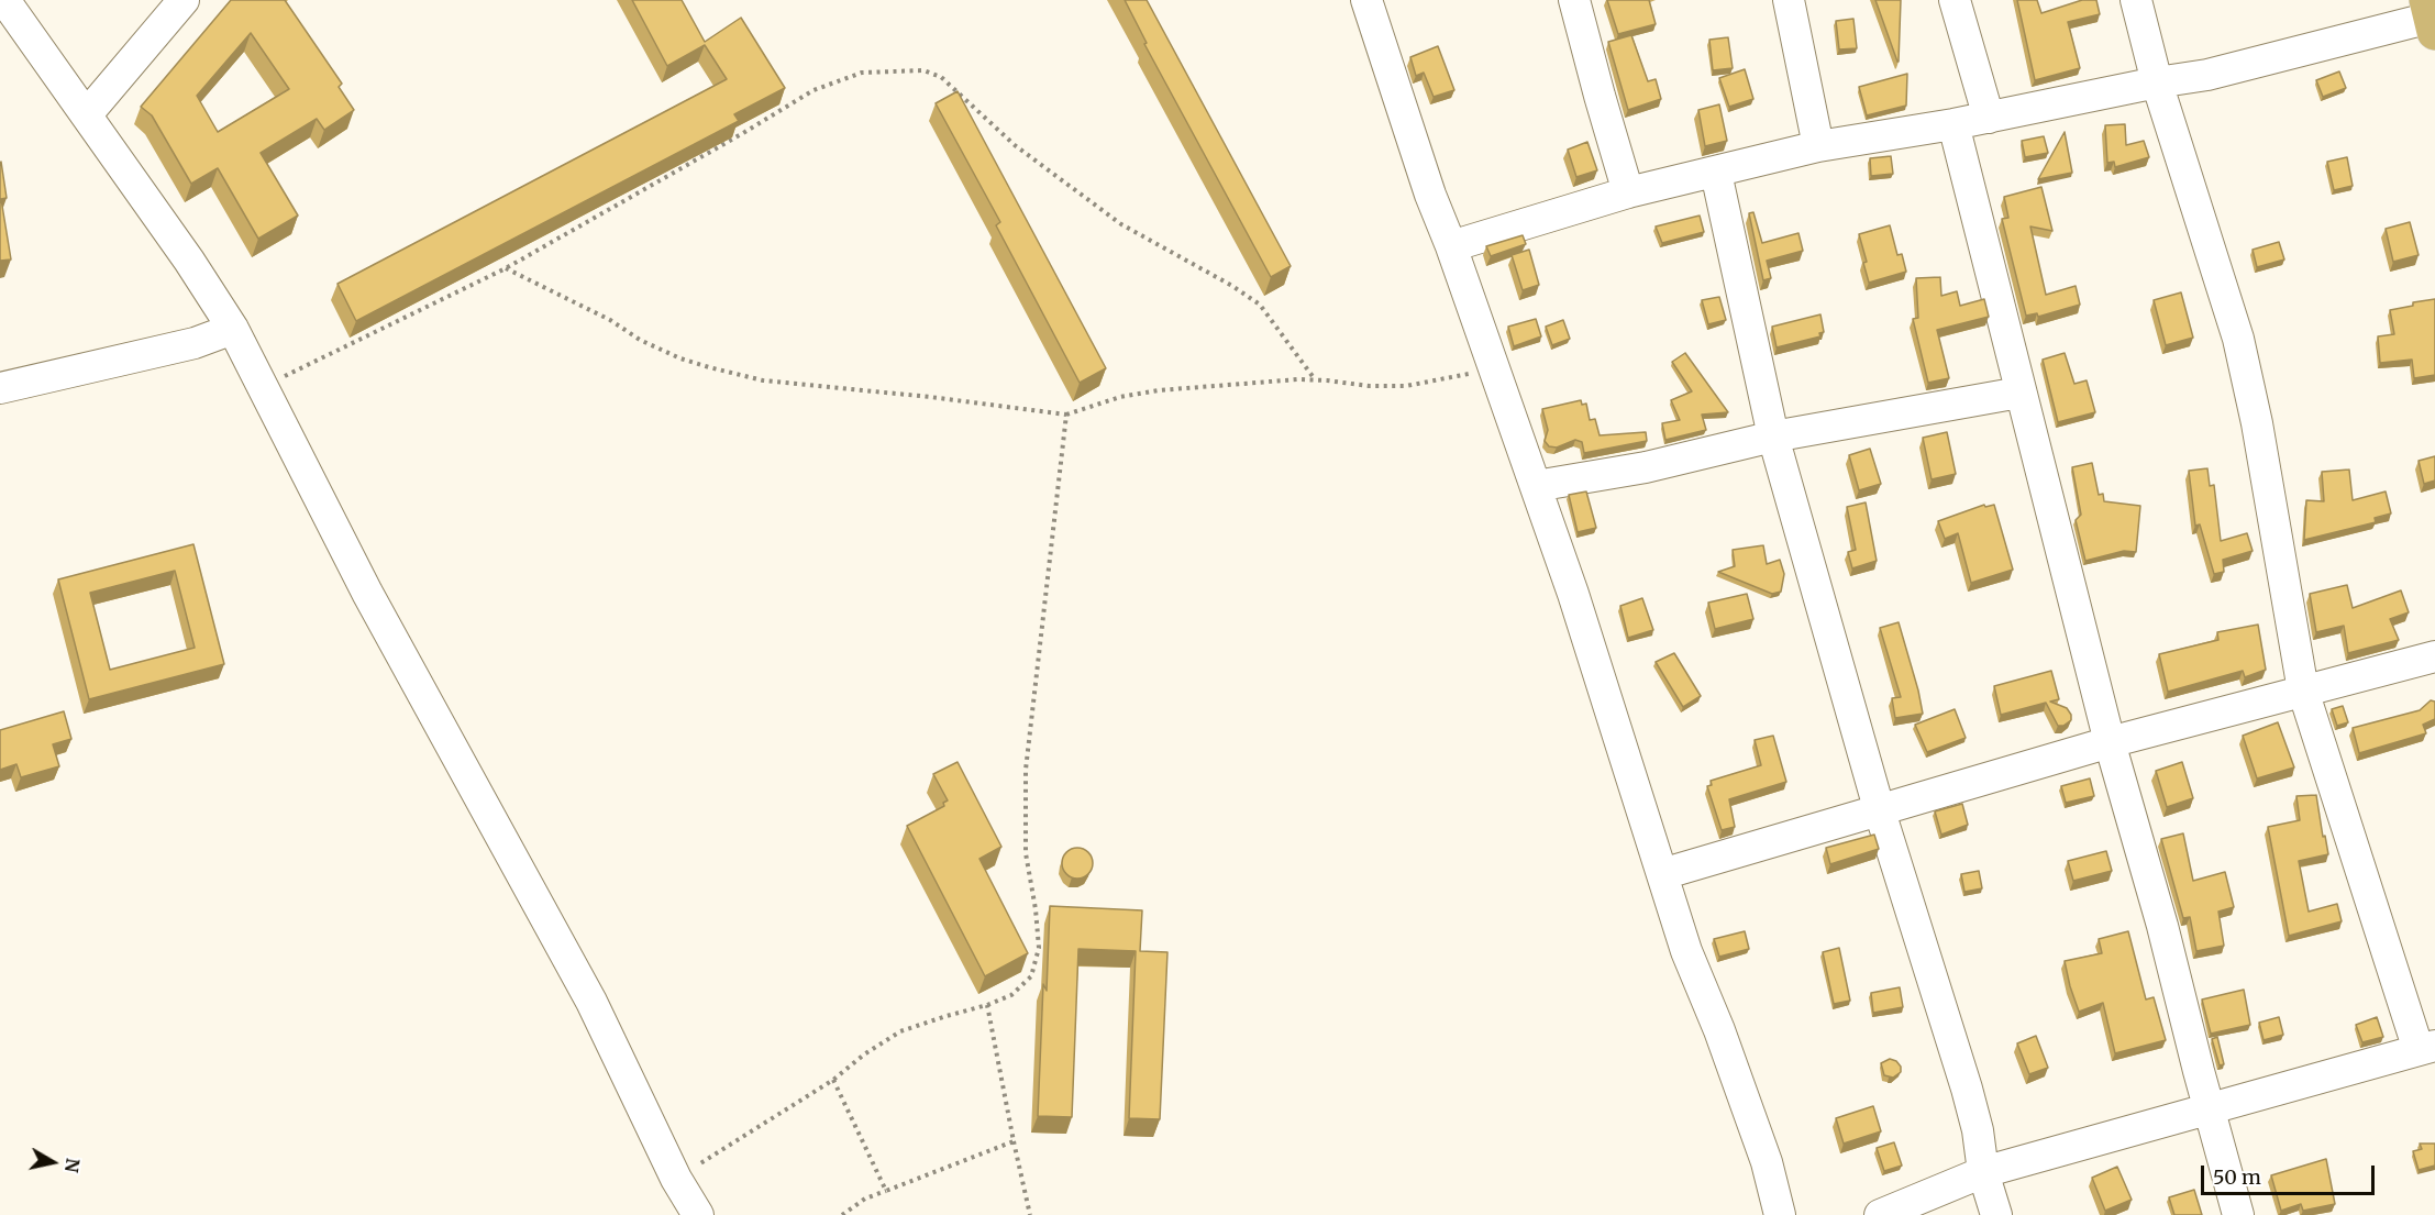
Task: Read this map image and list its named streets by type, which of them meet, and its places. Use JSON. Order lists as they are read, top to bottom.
{
  "scale_bar": "50 m",
  "north": "right"
}
